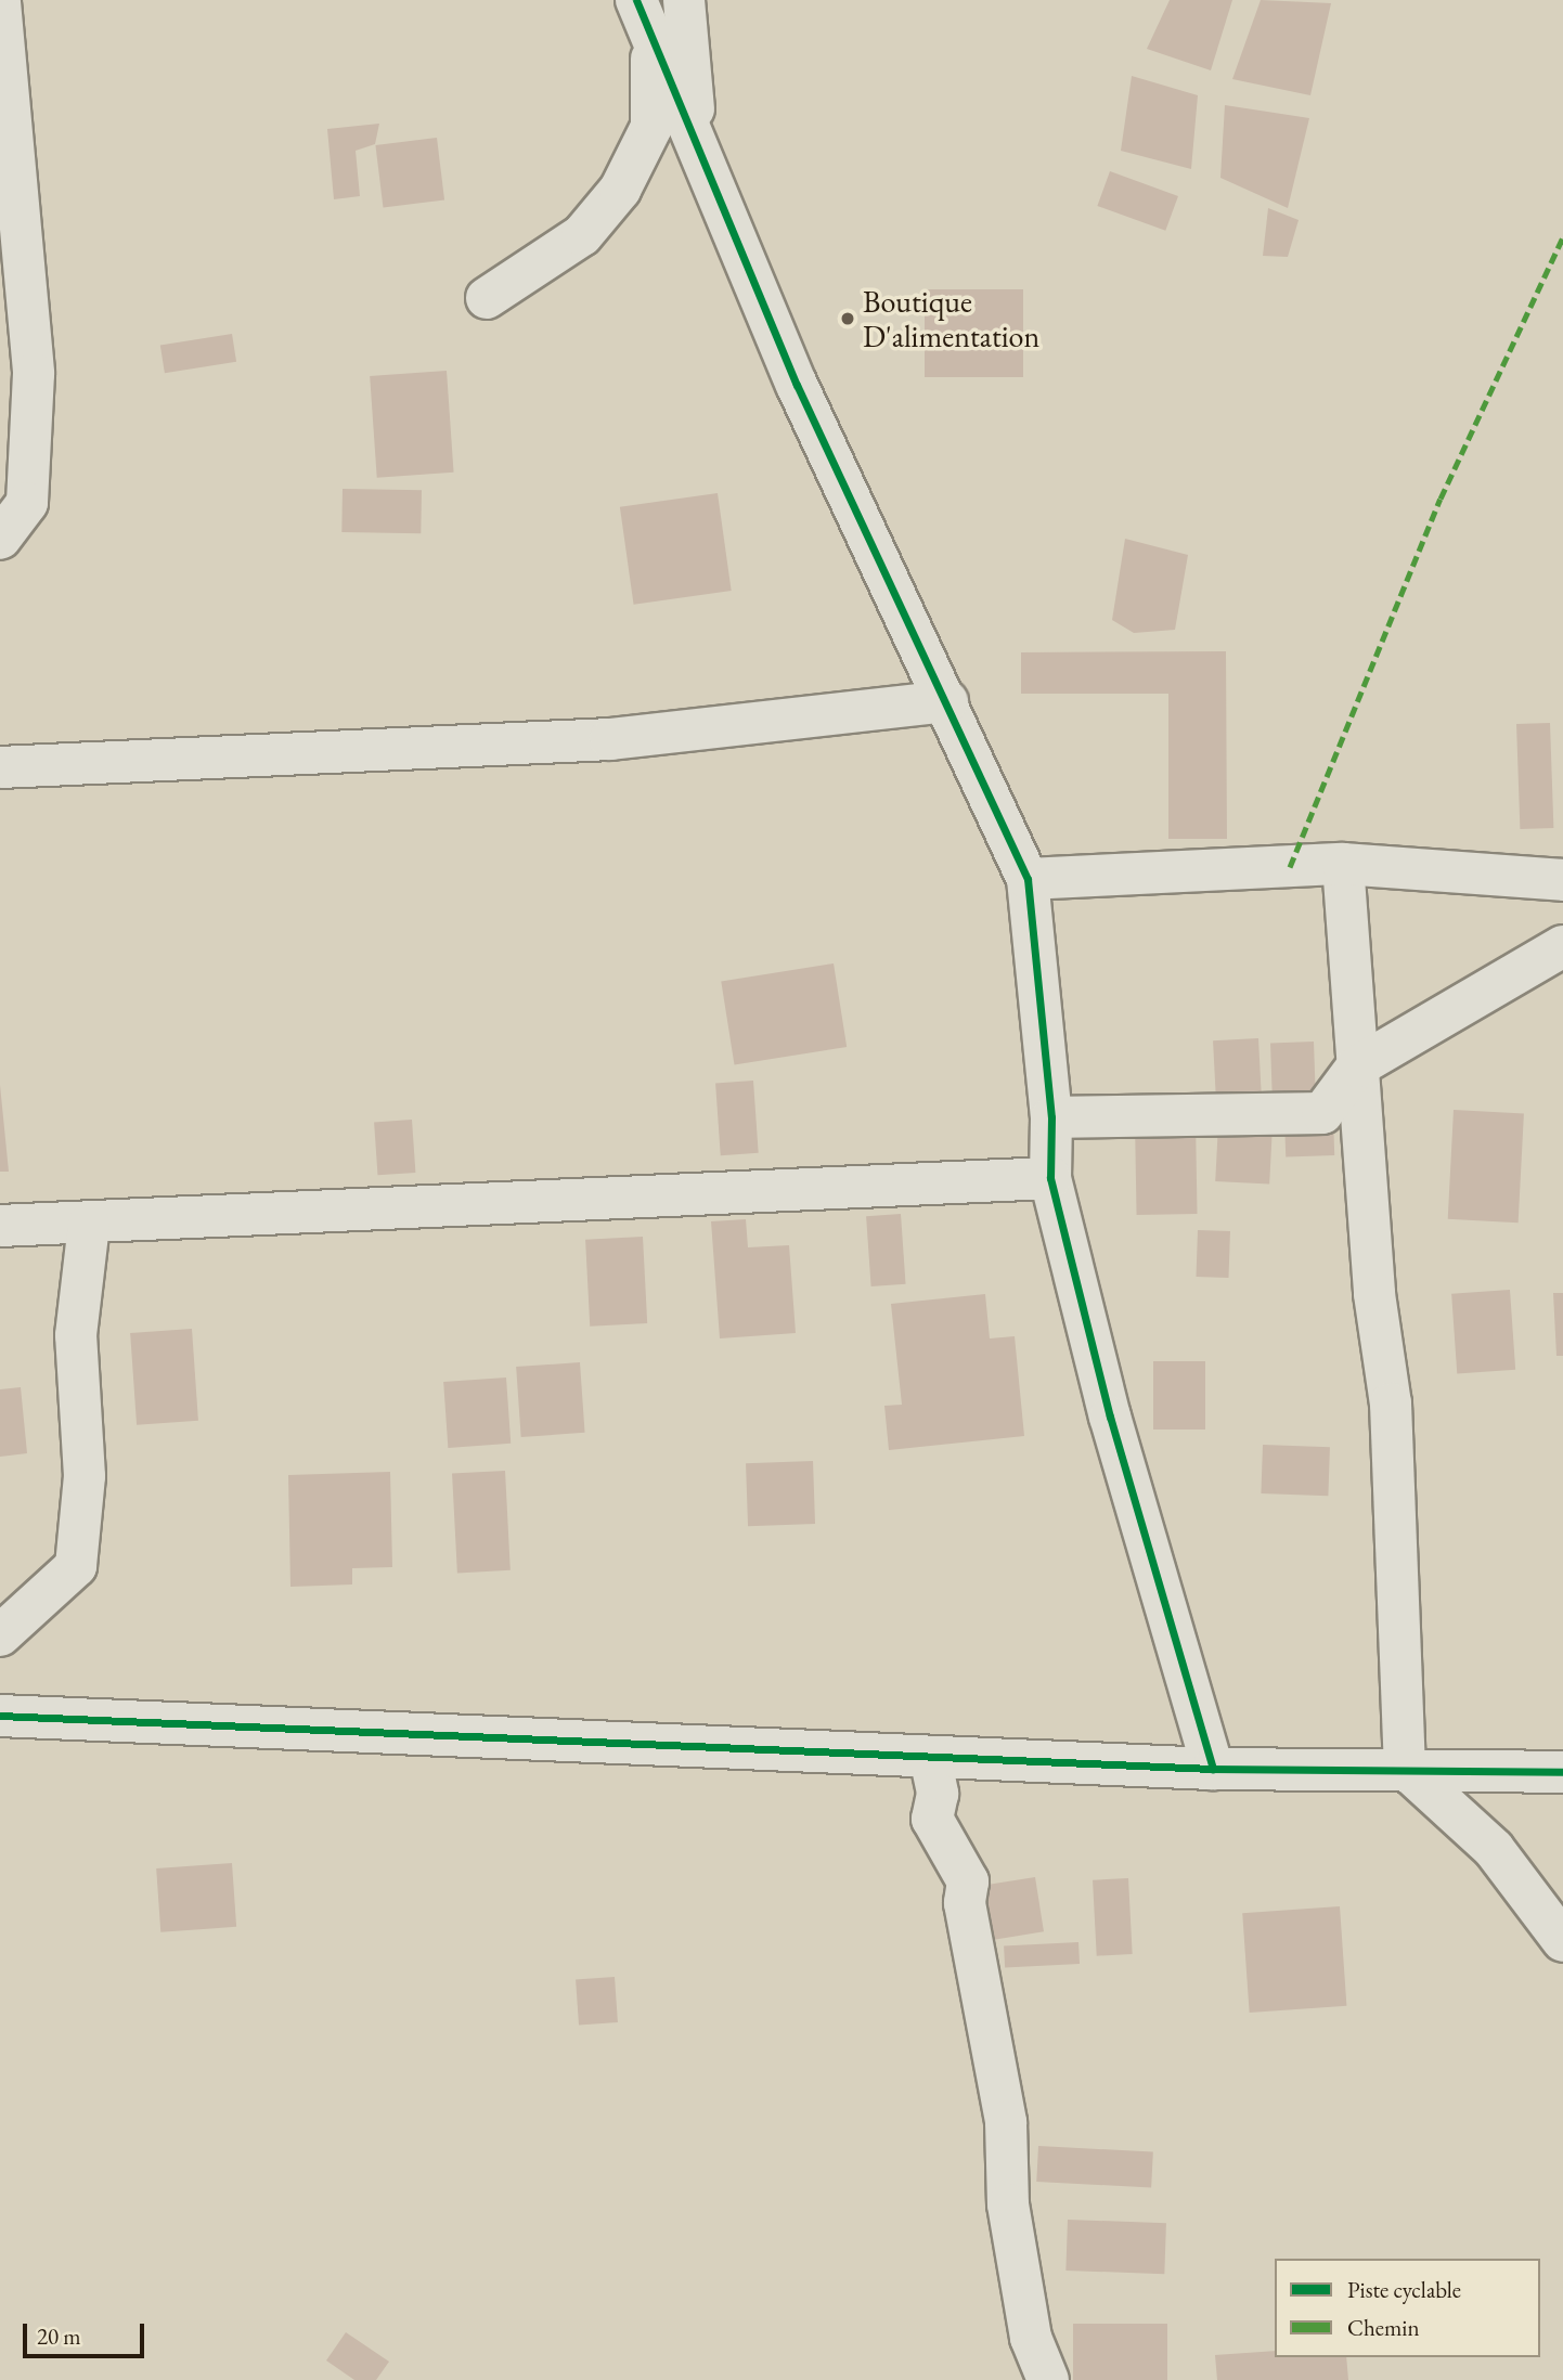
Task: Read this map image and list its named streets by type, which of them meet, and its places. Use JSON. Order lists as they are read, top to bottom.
{
  "places": ["Boutique D'alimentation"],
  "legend": ["Piste cyclable", "Chemin"],
  "scale_bar": "20 m"
}
